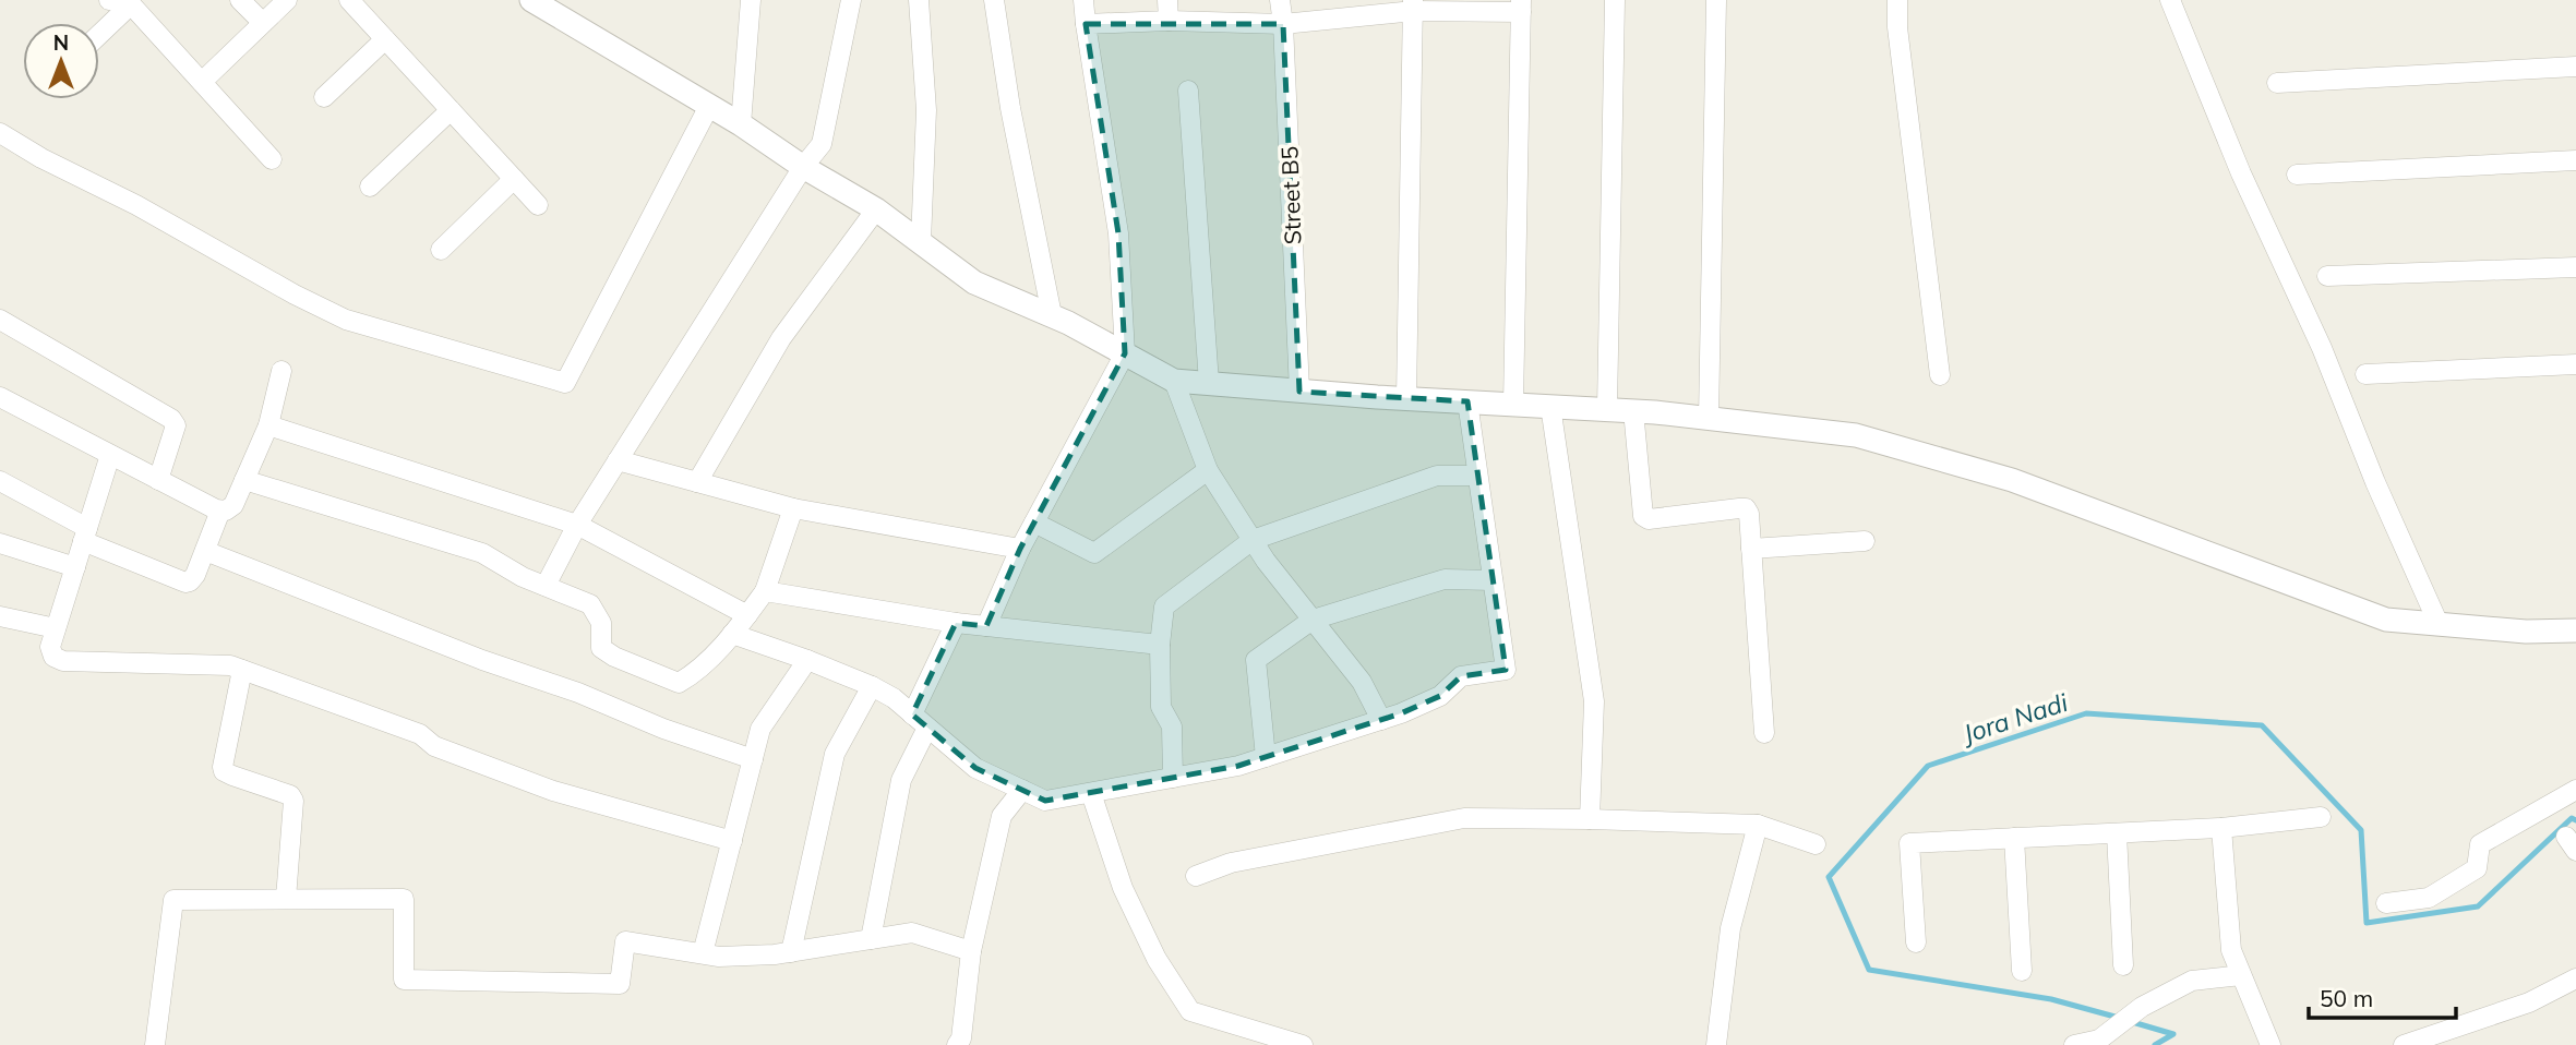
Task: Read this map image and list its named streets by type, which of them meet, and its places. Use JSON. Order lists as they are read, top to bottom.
{
  "streets": {
    "street": ["Street B5"]
  },
  "water": ["Jora Nadi"],
  "scale_bar": "50 m",
  "north": "top"
}
